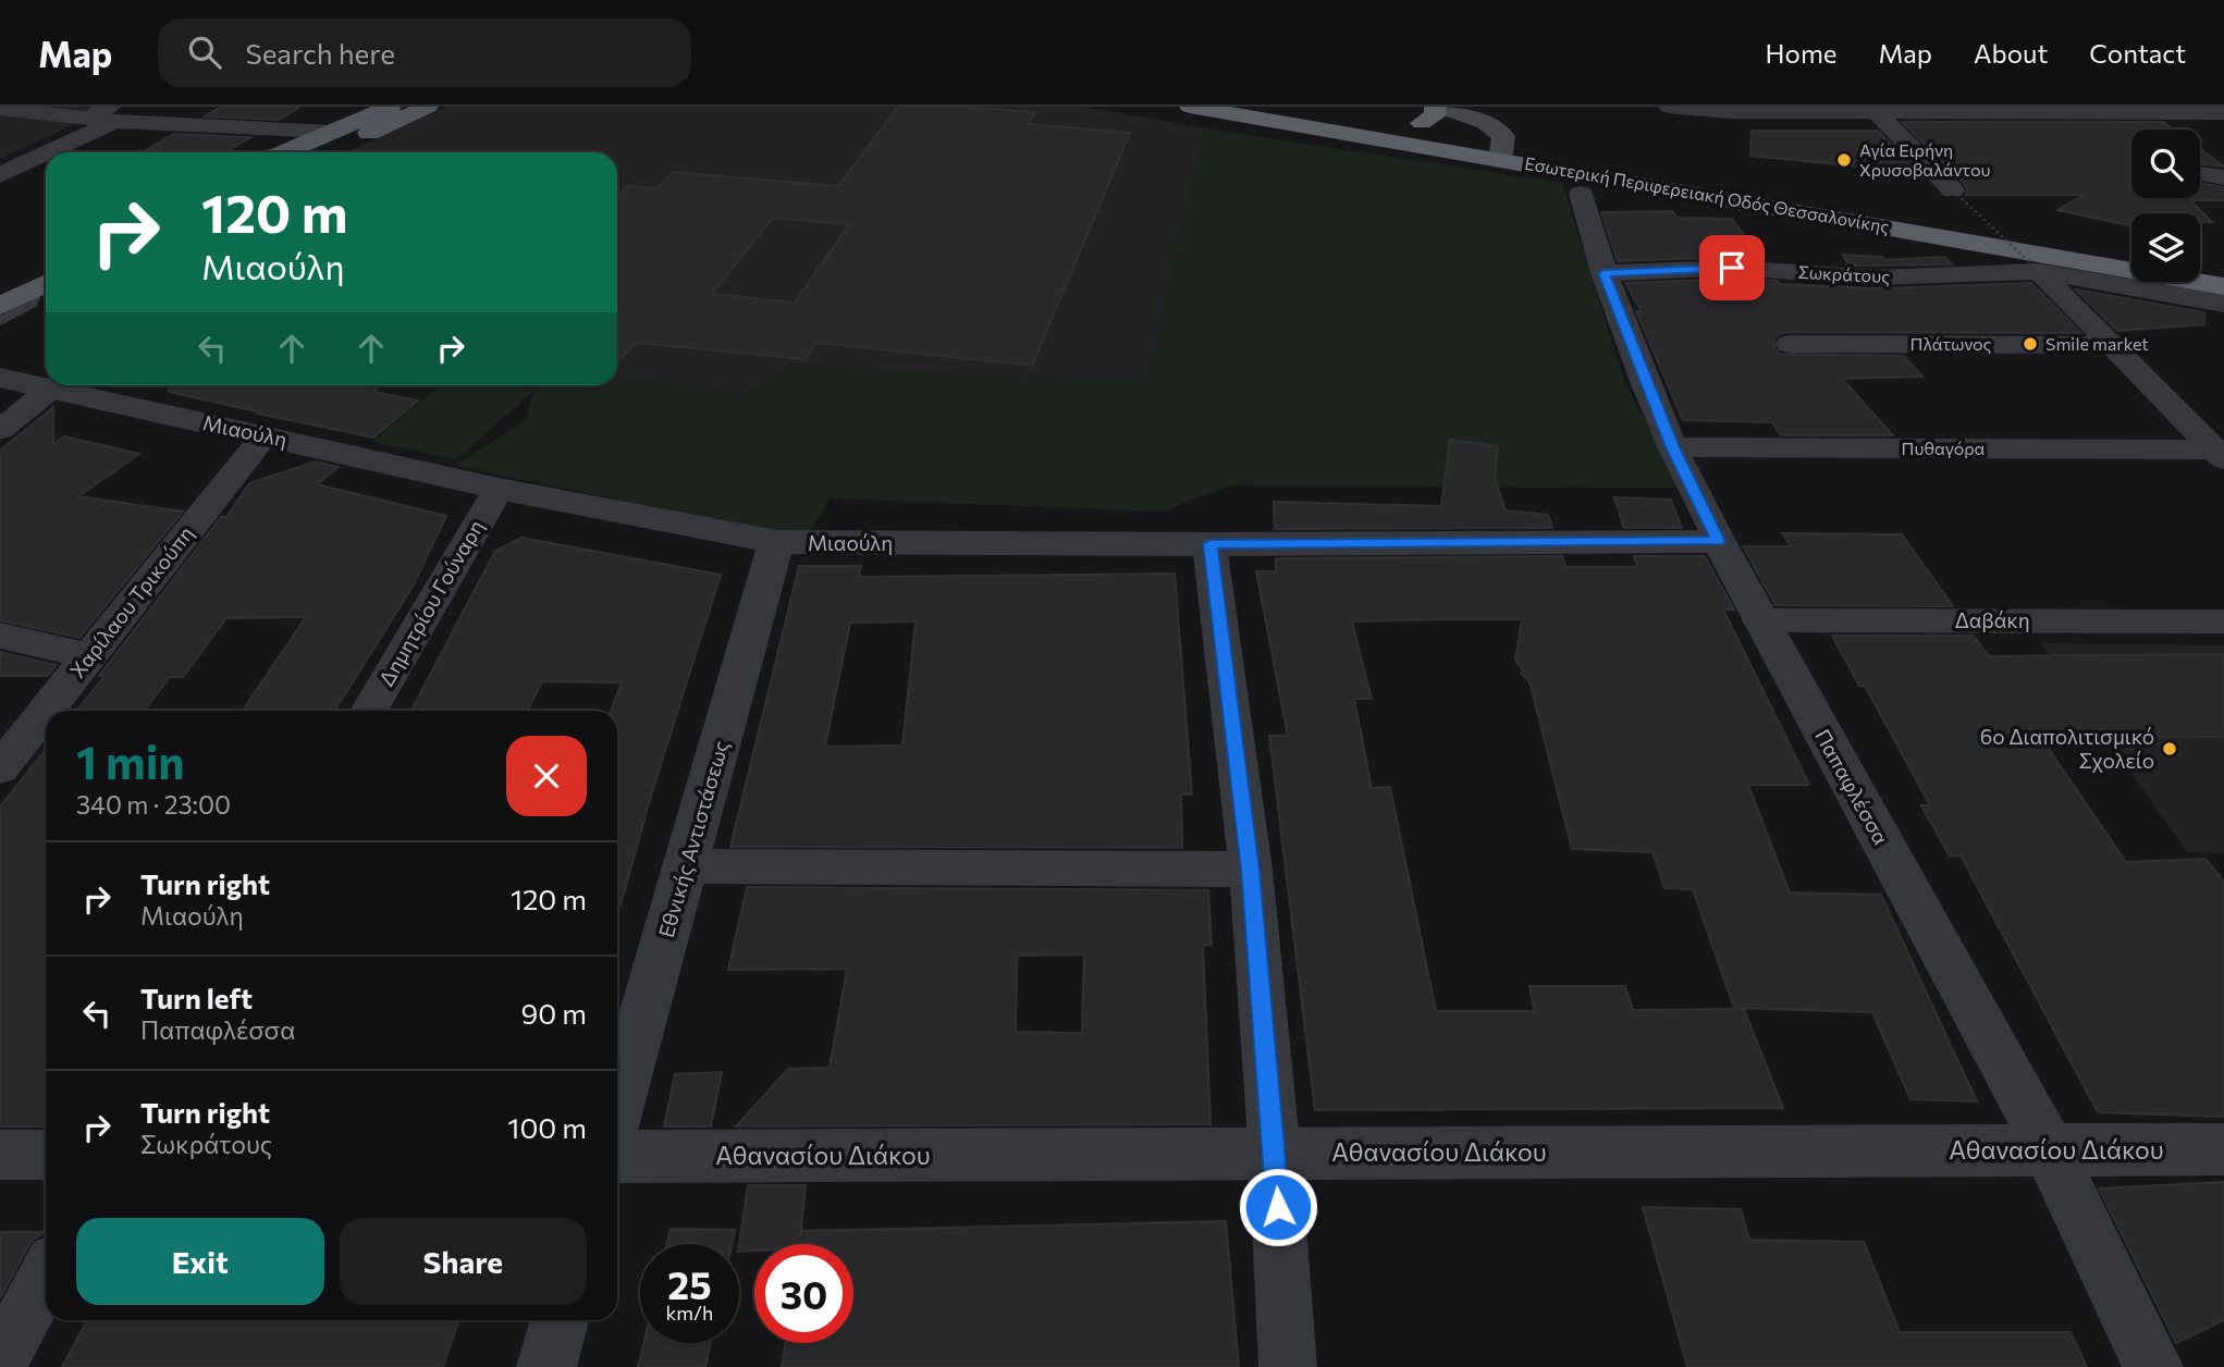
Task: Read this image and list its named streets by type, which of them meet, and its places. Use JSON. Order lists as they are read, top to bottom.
{
  "streets": {
    "highway": ["Εσωτερική Περιφερειακή Οδός Θεσσαλονίκης"],
    "street": [
      "Σωκράτους",
      "Πλάτωνος",
      "Μιαούλη",
      "Πυθαγόρα",
      "Χαρίλαου Τρικούπη",
      "Δημητρίου Γούναρη",
      "Δαβάκη",
      "Παπαφλέσσα",
      "Εθνικής Αντιστάσεως",
      "Αθανασίου Διάκου"
    ]
  },
  "crossings": [
    ["Σωκράτους", "Παπαφλέσσα"],
    ["Μιαούλη", "Χαρίλαου Τρικούπη"],
    ["Μιαούλη", "Δημητρίου Γούναρη"],
    ["Μιαούλη", "Παπαφλέσσα"],
    ["Μιαούλη", "Εθνικής Αντιστάσεως"],
    ["Πυθαγόρα", "Παπαφλέσσα"],
    ["Δαβάκη", "Παπαφλέσσα"],
    ["Παπαφλέσσα", "Αθανασίου Διάκου"]
  ],
  "places": ["Αγία Ειρήνη Χρυσοβαλάντου", "Smile market", "6ο Διαπολιτισμικό Σχολείο"],
  "page": {
    "header": "Map",
    "search": "Search here",
    "nav": [
      "Home",
      "Map",
      "About",
      "Contact"
    ],
    "turn": ["120 m", "Μιαούλη"],
    "heading": ["1 min", "340 m · 23:00"],
    "list": [
      {
        "name": "Turn right",
        "note": "Μιαούλη",
        "value": "120 m"
      },
      {
        "name": "Turn left",
        "note": "Παπαφλέσσα",
        "value": "90 m"
      },
      {
        "name": "Turn right",
        "note": "Σωκράτους",
        "value": "100 m"
      }
    ],
    "buttons": ["Exit", "Share"],
    "speed": "25 km/h",
    "limit": "30"
  }
}
